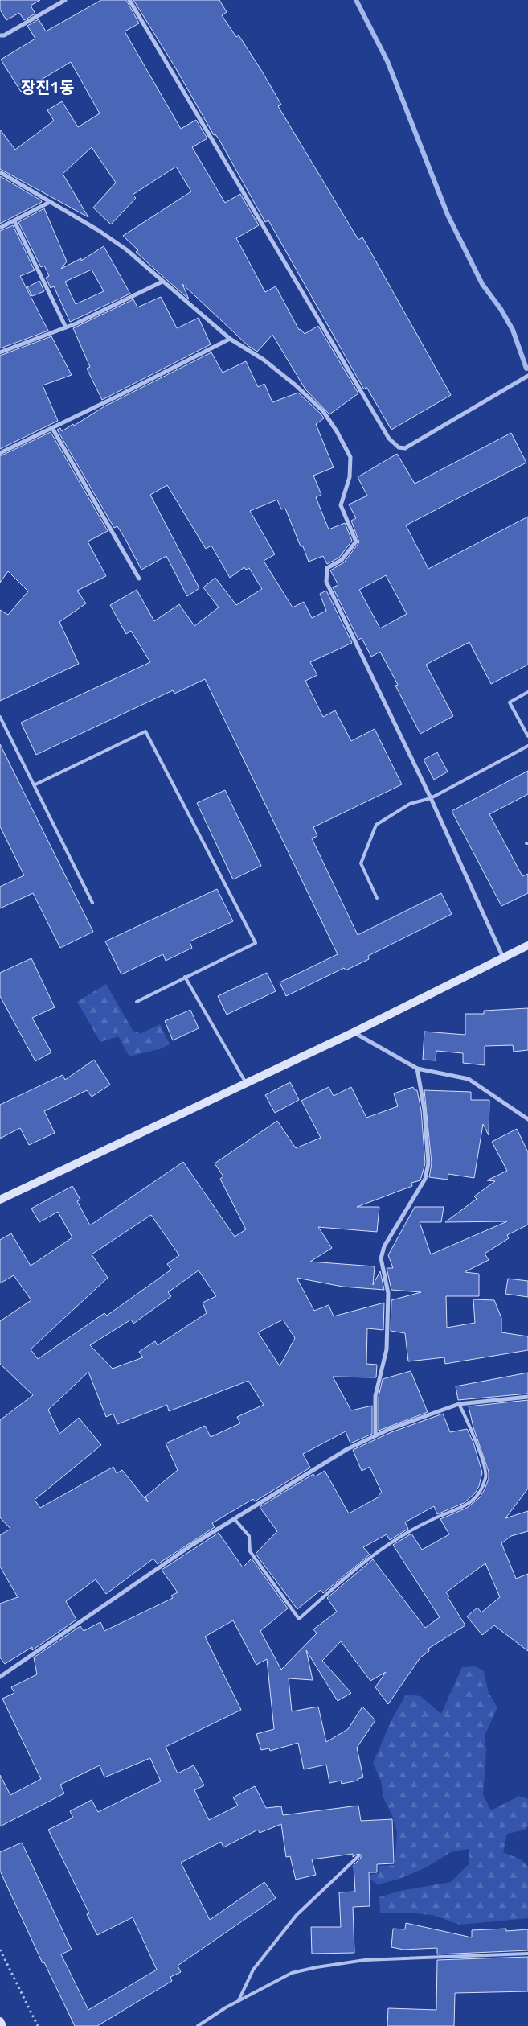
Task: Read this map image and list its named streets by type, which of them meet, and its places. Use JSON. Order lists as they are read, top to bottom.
{
  "districts": ["장진1동"]
}
